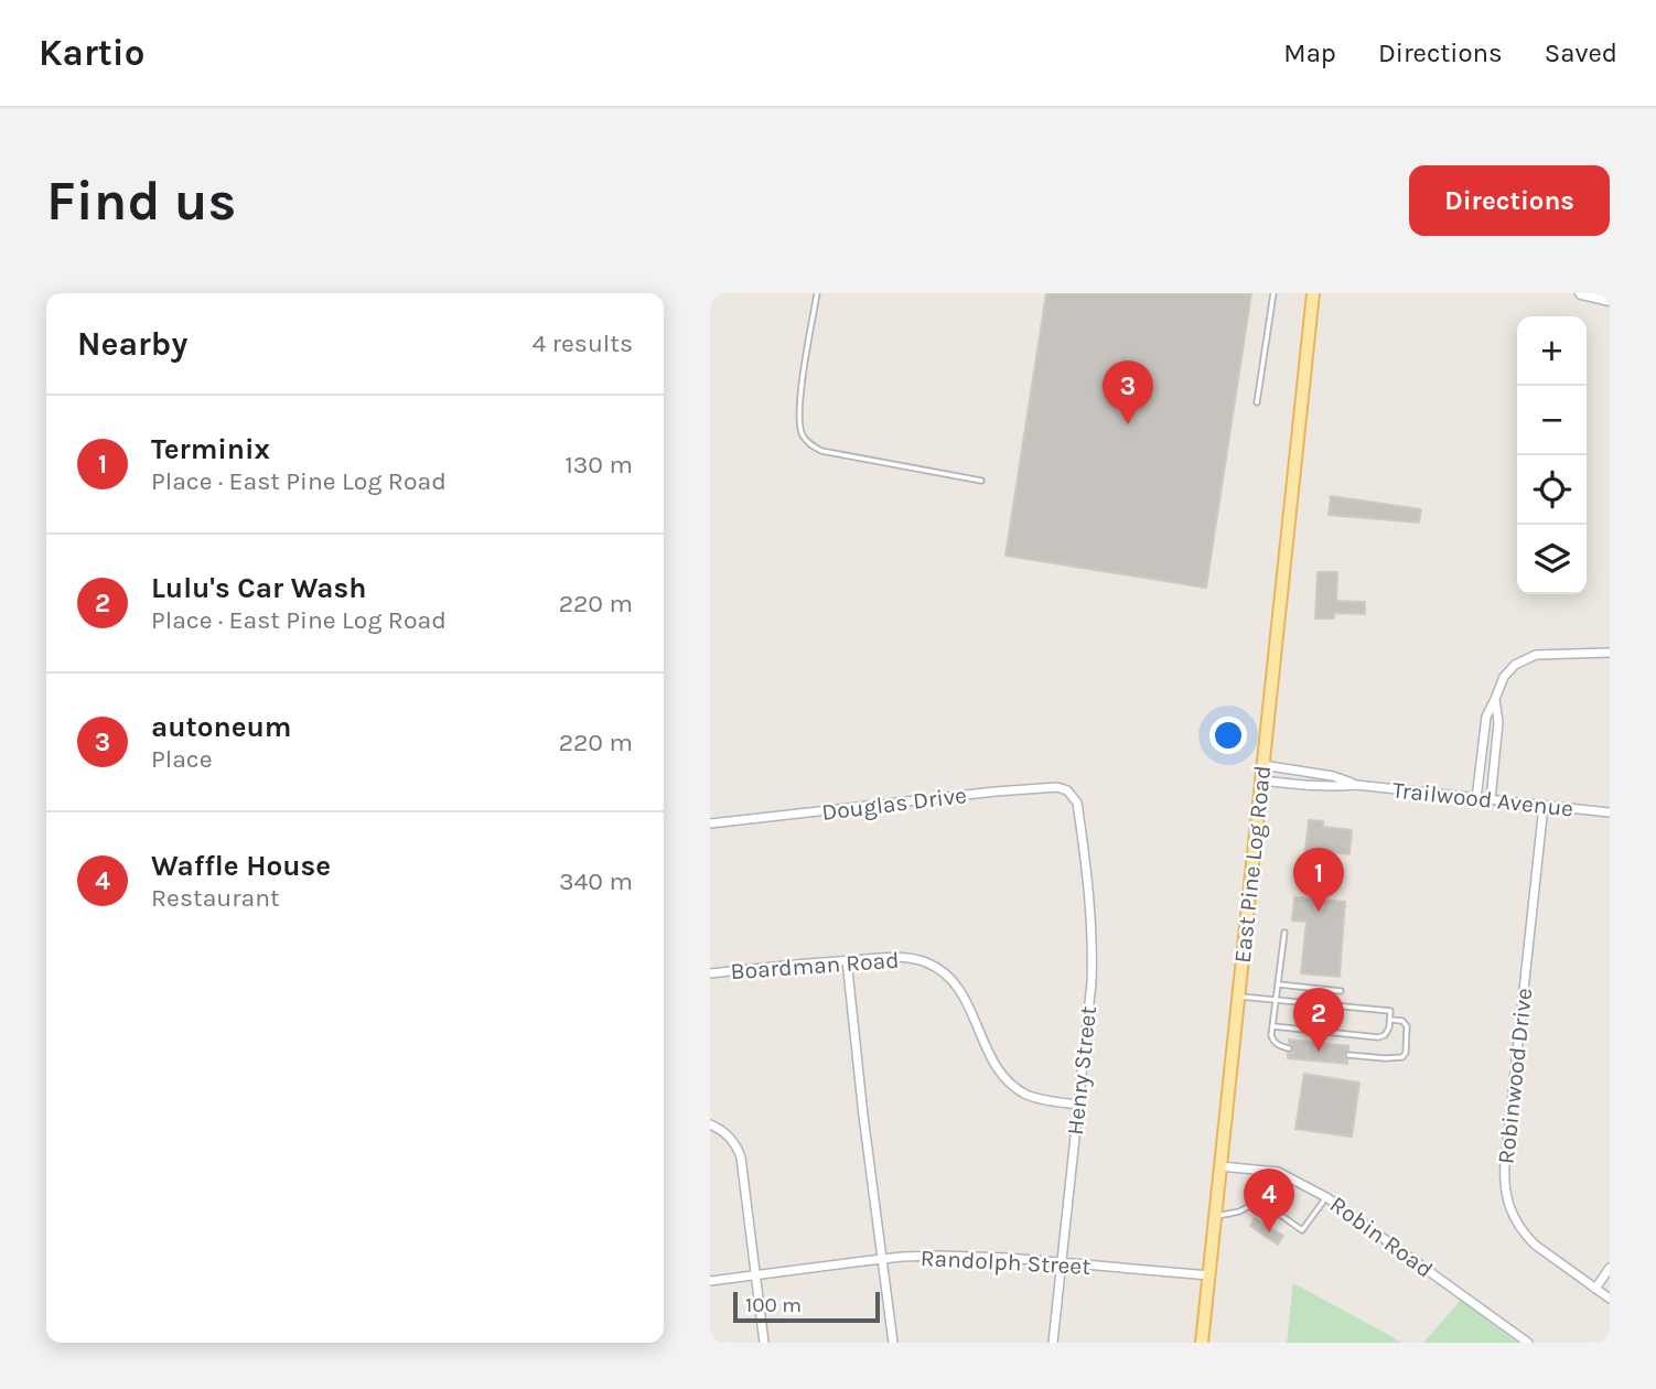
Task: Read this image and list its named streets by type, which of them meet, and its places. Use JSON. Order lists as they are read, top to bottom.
{
  "streets": {
    "main road": ["East Pine Log Road"],
    "street": [
      "Trailwood Avenue",
      "Douglas Drive",
      "Boardman Road",
      "Henry Street",
      "Robinwood Drive",
      "Robin Road",
      "Randolph Street"
    ]
  },
  "crossings": [
    ["Trailwood Avenue", "East Pine Log Road"],
    ["Trailwood Avenue", "Robinwood Drive"],
    ["Douglas Drive", "Henry Street"],
    ["East Pine Log Road", "Robin Road"],
    ["East Pine Log Road", "Randolph Street"],
    ["Boardman Road", "Henry Street"],
    ["Henry Street", "Randolph Street"]
  ],
  "scale_bar": "100 m",
  "page": {
    "header": "Kartio",
    "nav": ["Map", "Directions", "Saved"],
    "buttons": "Directions",
    "title": "Find us",
    "heading": ["Nearby", "4 results"],
    "map_buttons": ["+", "−"],
    "pins": [
      "3",
      "1",
      "2",
      "4"
    ],
    "list": [
      {
        "mark": "1",
        "name": "Terminix",
        "note": "Place · East Pine Log Road",
        "value": "130 m"
      },
      {
        "mark": "2",
        "name": "Lulu's Car Wash",
        "note": "Place · East Pine Log Road",
        "value": "220 m"
      },
      {
        "mark": "3",
        "name": "autoneum",
        "note": "Place",
        "value": "220 m"
      },
      {
        "mark": "4",
        "name": "Waffle House",
        "note": "Restaurant",
        "value": "340 m"
      }
    ],
    "scale": "100 m"
  }
}
